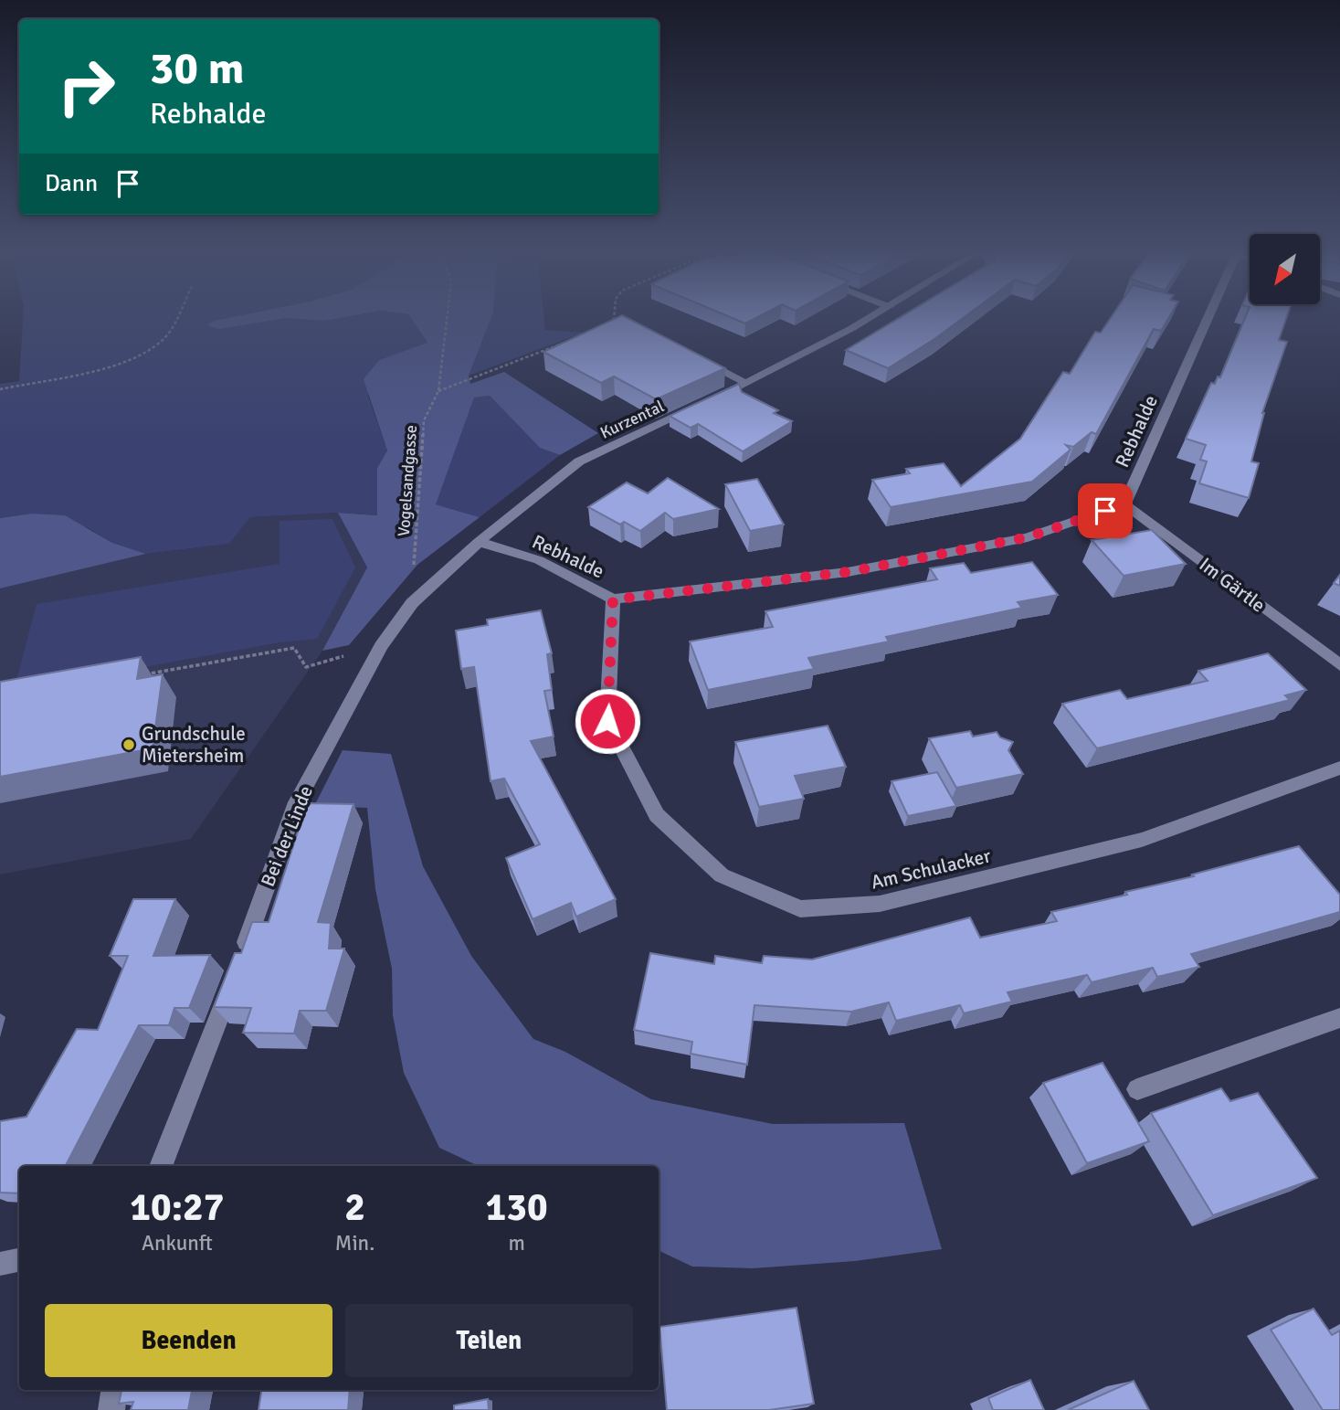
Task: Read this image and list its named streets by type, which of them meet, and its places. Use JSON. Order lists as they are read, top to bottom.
{
  "streets": {
    "street": [
      "Kurzental",
      "Rebhalde",
      "Im Gärtle",
      "Bei der Linde",
      "Am Schulacker"
    ],
    "path": ["Vogelsandgasse"]
  },
  "crossings": [
    ["Kurzental", "Rebhalde"],
    ["Kurzental", "Bei der Linde"],
    ["Rebhalde", "Im Gärtle"],
    ["Rebhalde", "Bei der Linde"],
    ["Rebhalde", "Am Schulacker"],
    ["Vogelsandgasse", "Bei der Linde"]
  ],
  "places": ["Grundschule Mietersheim"],
  "north": "bottom left",
  "page": {
    "turn": ["30 m", "Rebhalde"],
    "then": "Dann",
    "eta": [
      "10:27",
      "Ankunft",
      "2",
      "Min.",
      "130",
      "m"
    ],
    "buttons": ["Beenden", "Teilen"]
  }
}
